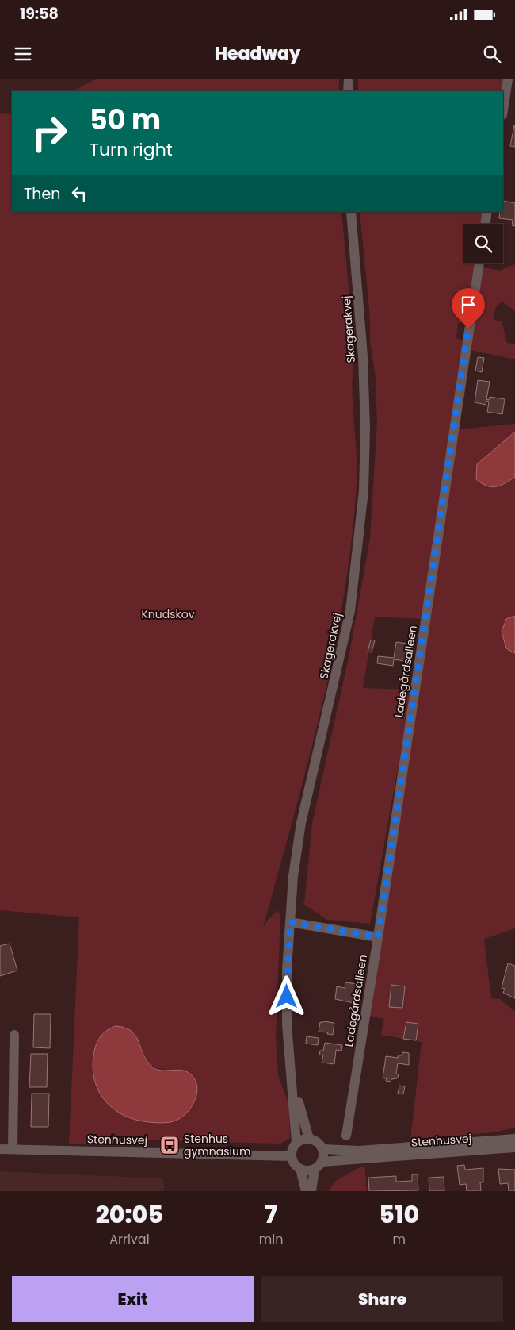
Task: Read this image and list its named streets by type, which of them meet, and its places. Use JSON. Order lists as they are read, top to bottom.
{
  "streets": {
    "street": ["Skagerakvej", "Ladegårdsalleen", "Stenhusvej"]
  },
  "crossings": [
    ["Skagerakvej", "Stenhusvej"]
  ],
  "parks": ["Knudskov"],
  "places": {
    "bus stop": ["Stenhus gymnasium"]
  },
  "page": {
    "status": "19:58",
    "header": "Headway",
    "turn": ["50 m", "Turn right"],
    "then": "Then",
    "eta": [
      "20:05",
      "Arrival",
      "7",
      "min",
      "510",
      "m"
    ],
    "buttons": ["Exit", "Share"]
  }
}
